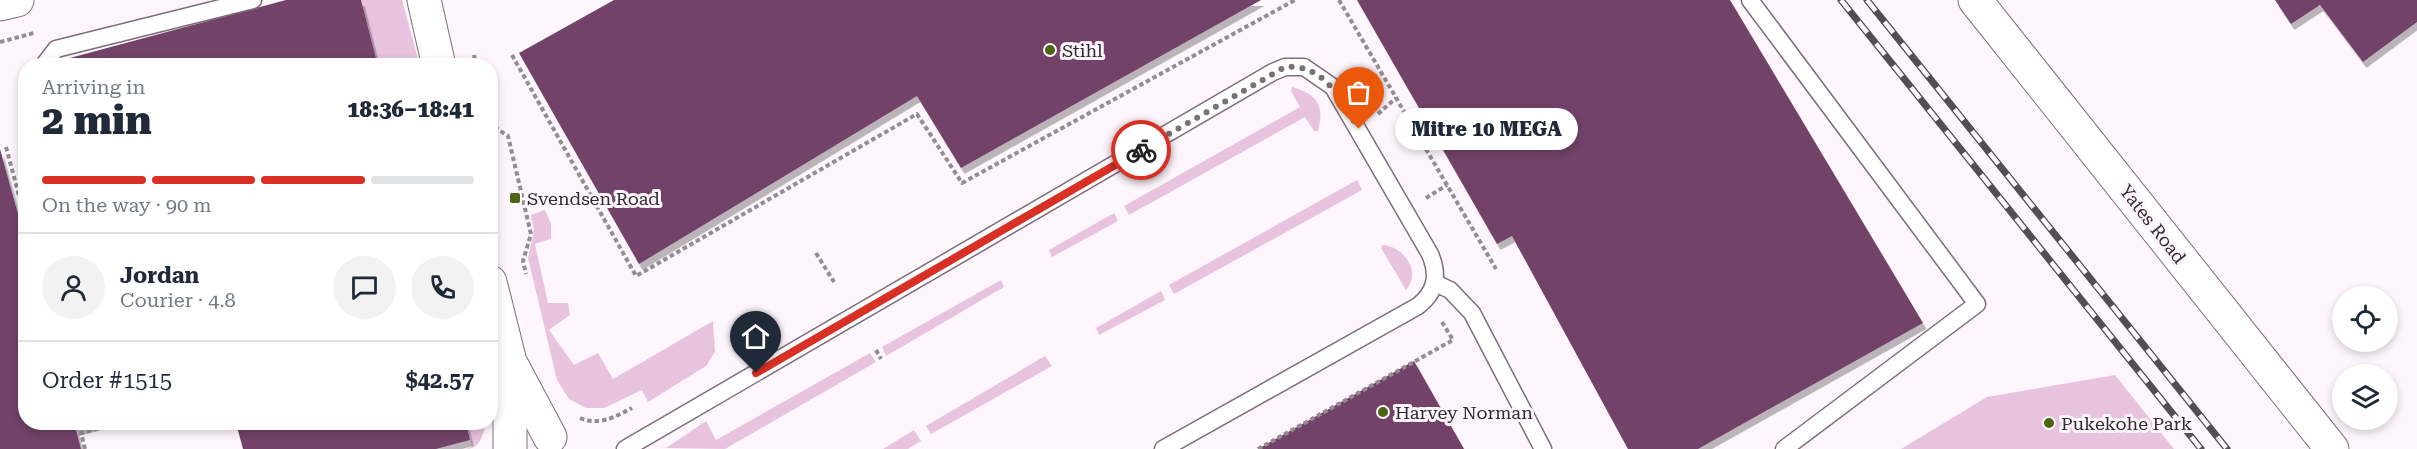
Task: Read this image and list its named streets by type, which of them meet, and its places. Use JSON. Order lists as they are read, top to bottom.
{
  "streets": {
    "street": ["Yates Road"]
  },
  "places": {
    "other": [
      "Stihl",
      "Mitre 10 MEGA",
      "Harvey Norman",
      "Pukekohe Park"
    ],
    "transit": ["Svendsen Road"]
  },
  "page": {
    "heading": ["2 min", "Arriving in", "18:36–18:41"],
    "panel": [
      "Jordan",
      "Courier · 4.8",
      "Order #1515",
      "$42.57"
    ],
    "bubble": "Mitre 10 MEGA",
    "bar": "On the way · 90 m"
  }
}
